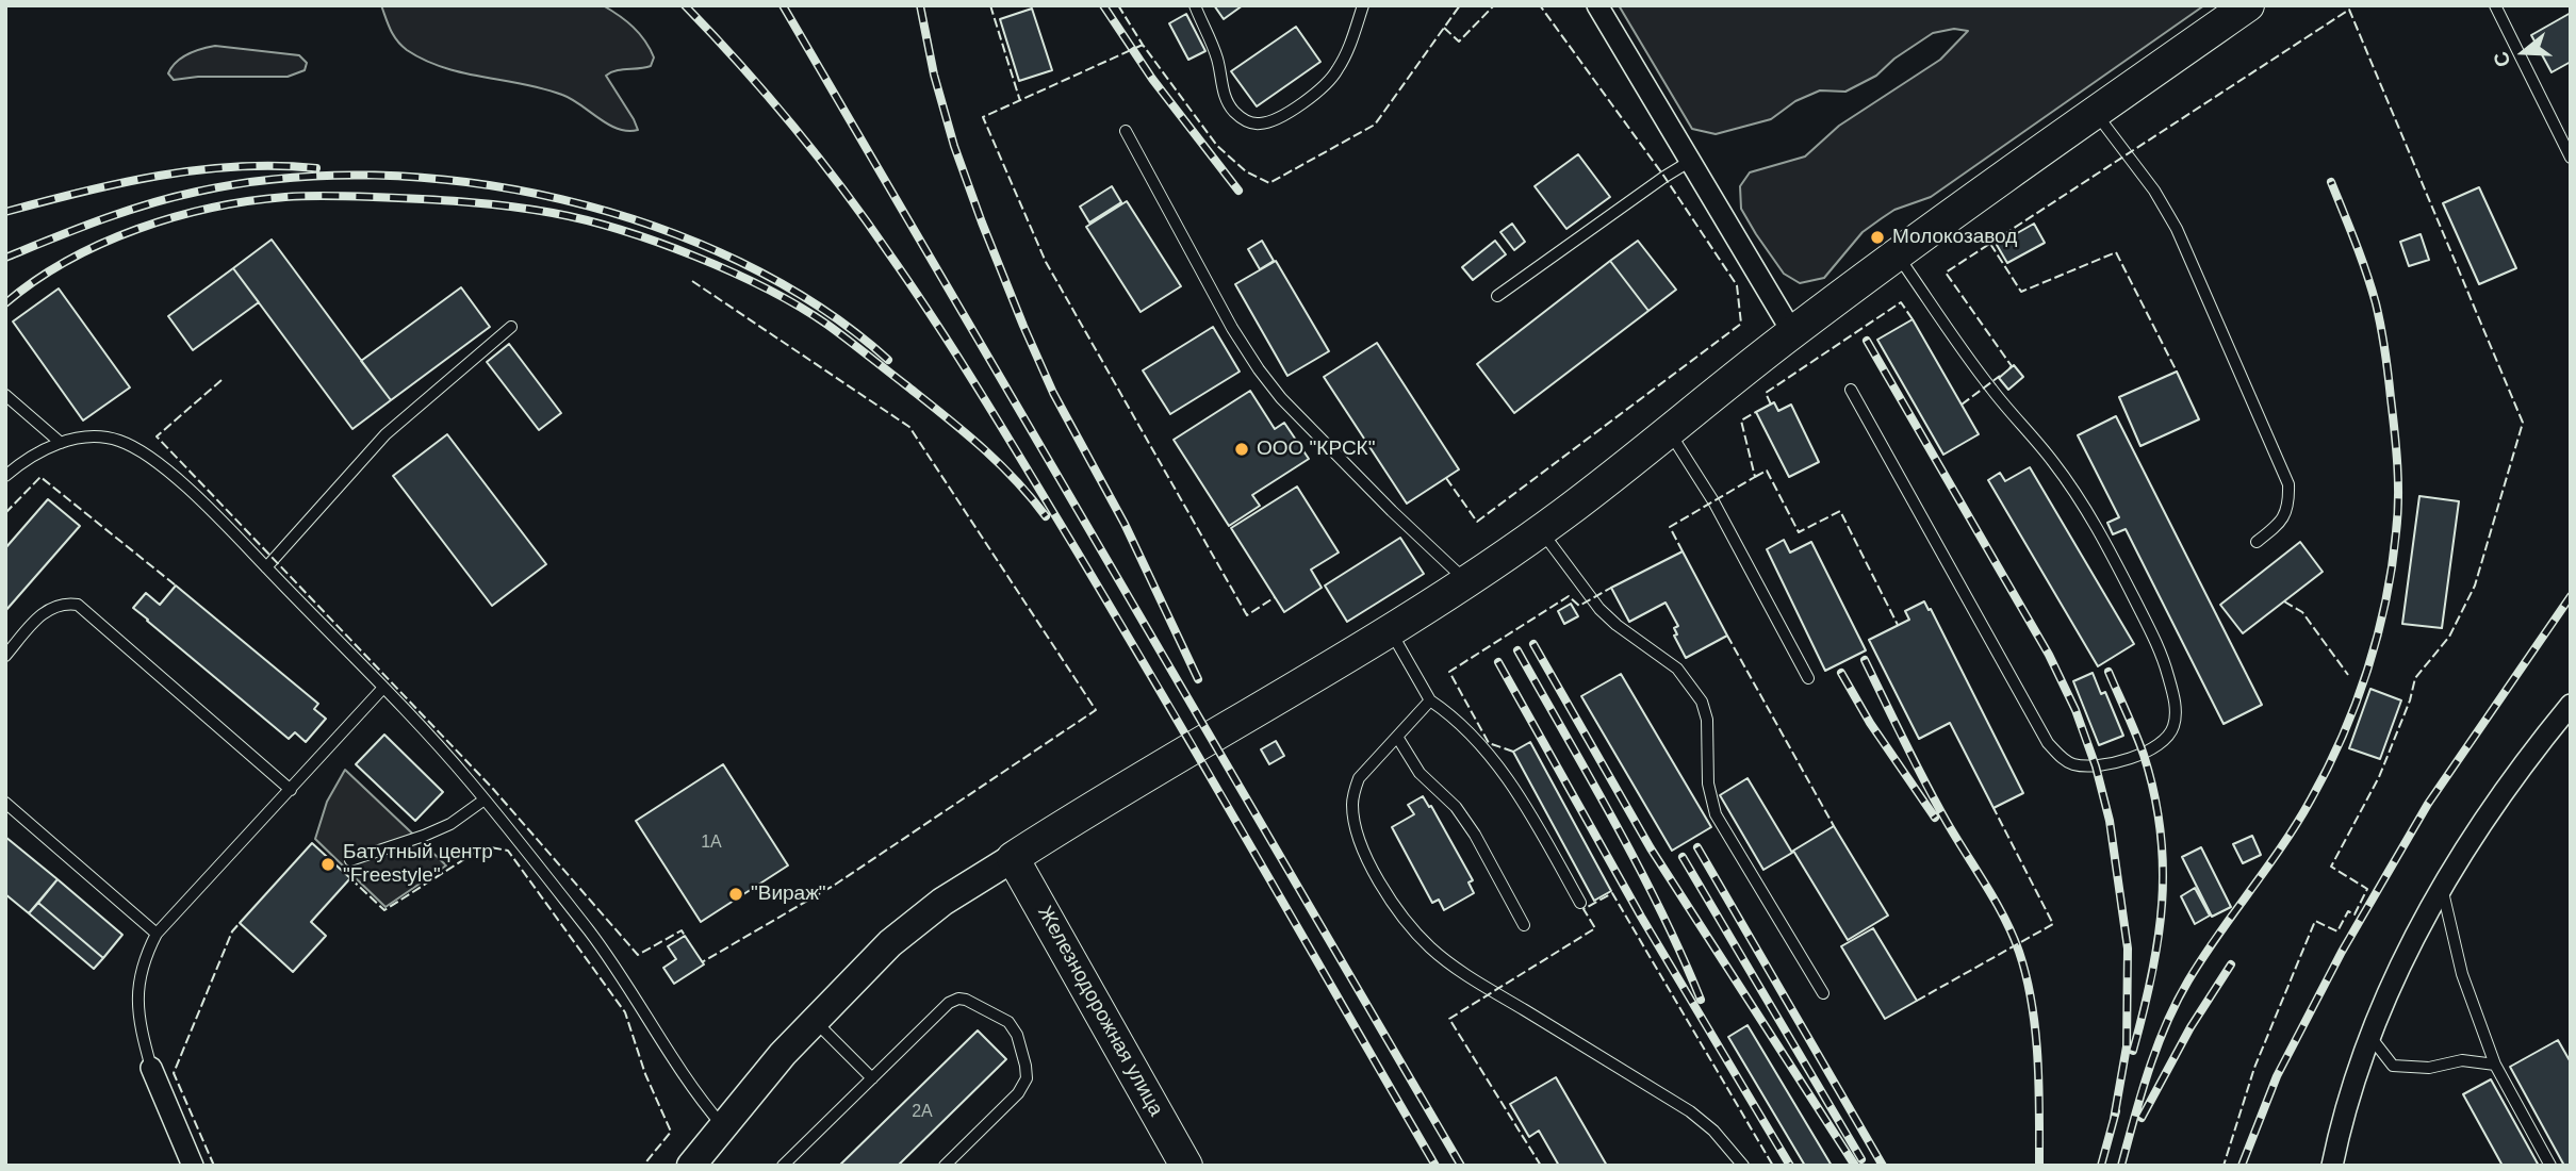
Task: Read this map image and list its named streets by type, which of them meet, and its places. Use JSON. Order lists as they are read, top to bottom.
{
  "streets": {
    "main road": ["Железнодорожная улица"]
  },
  "places": [
    "Молокозавод",
    "ООО \"КРСК\"",
    "Батутный центр \"Freestyle\"",
    "\"Вираж\""
  ],
  "house_numbers": ["1А", "2А"],
  "north": "left"
}
